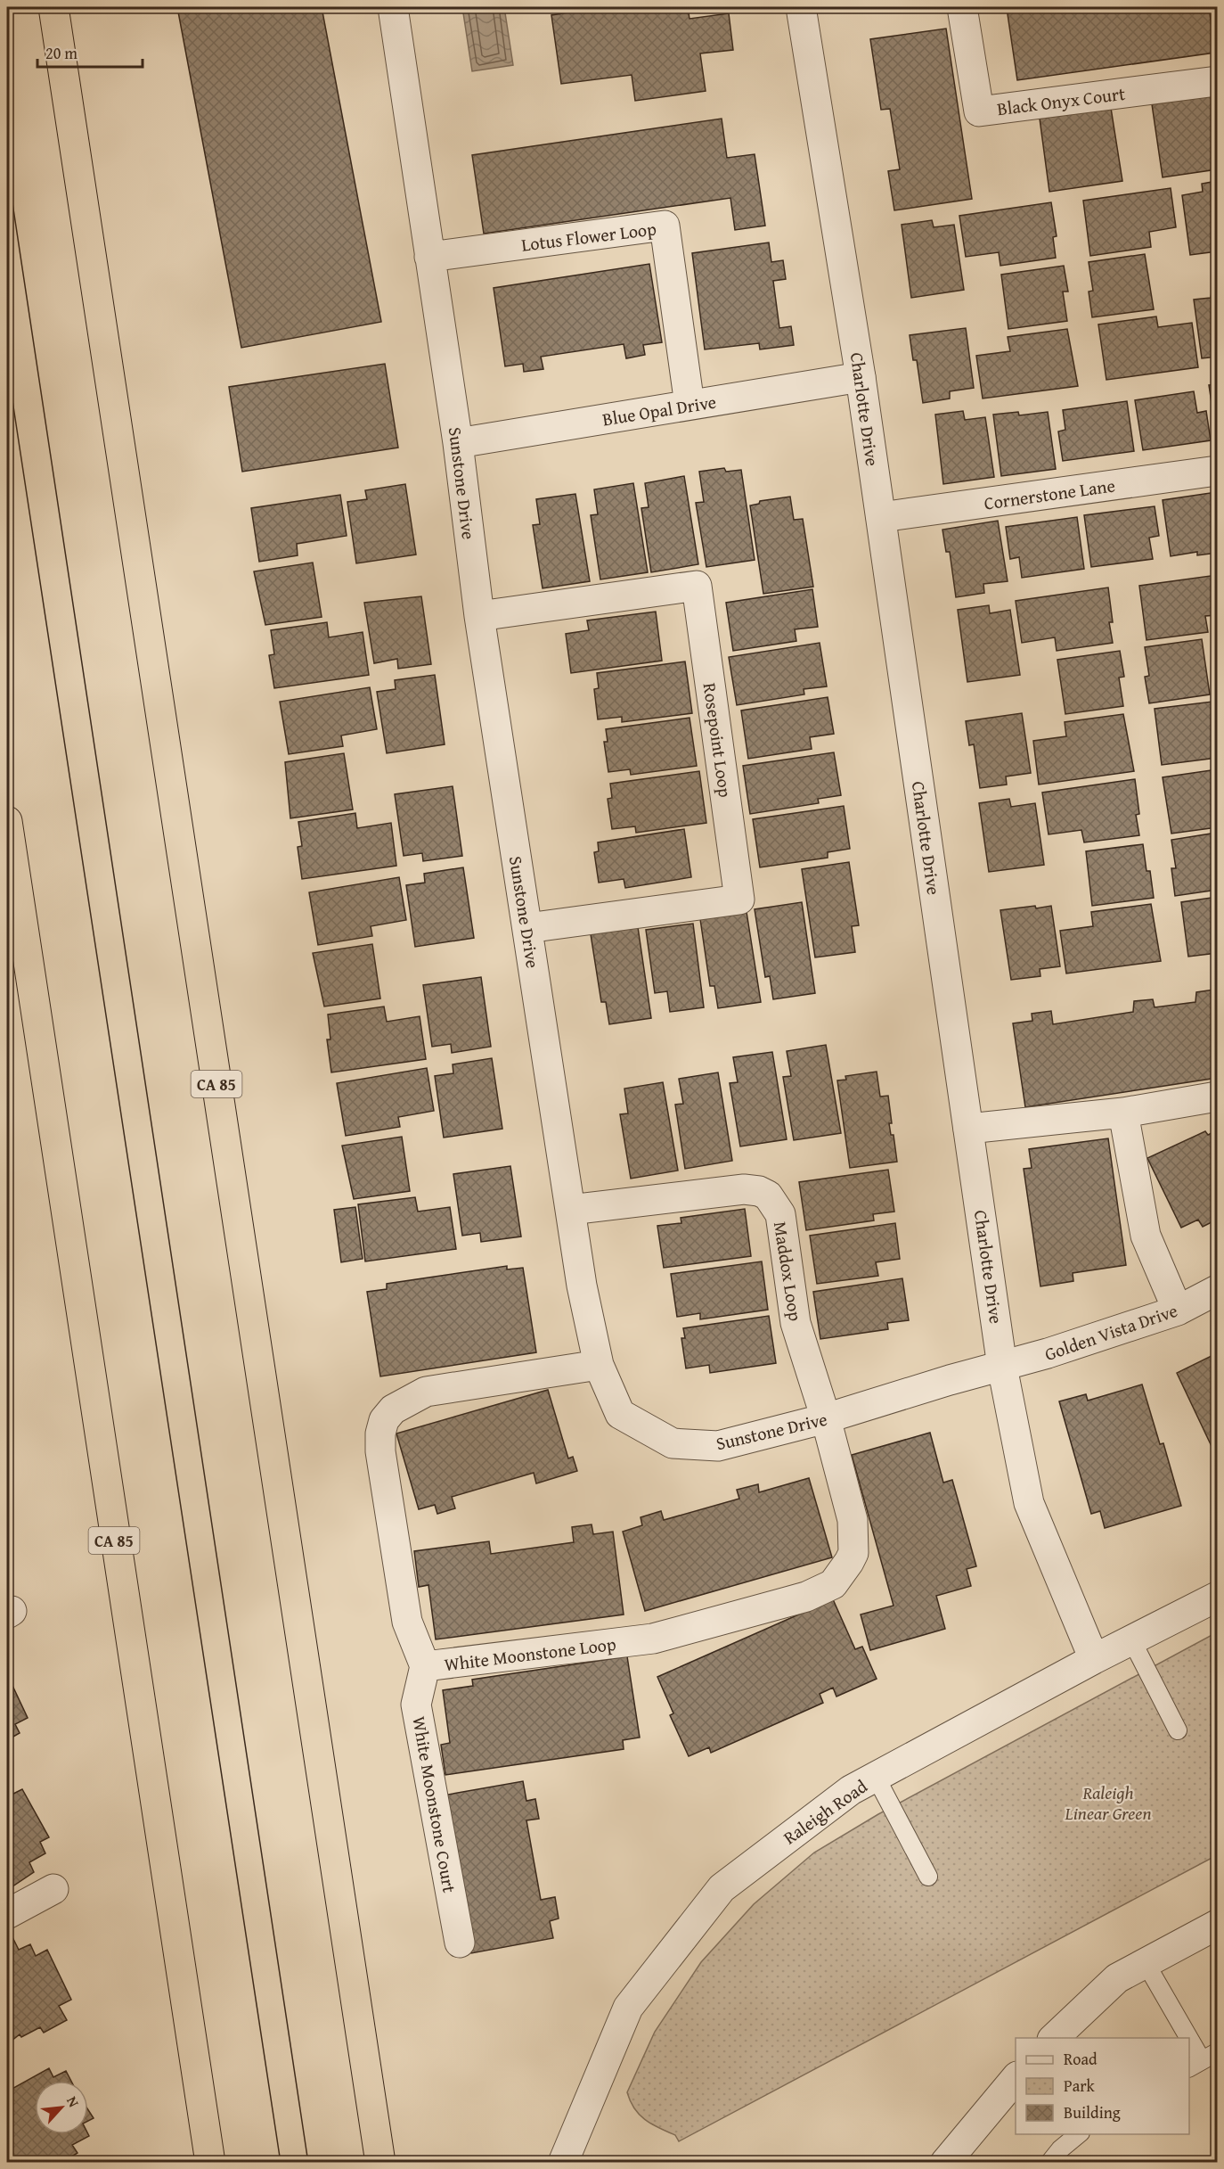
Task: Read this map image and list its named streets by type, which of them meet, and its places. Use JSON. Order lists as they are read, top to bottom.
{
  "streets": {
    "highway": ["CA 85"],
    "street": [
      "Black Onyx Court",
      "Lotus Flower Loop",
      "Charlotte Drive",
      "Blue Opal Drive",
      "Sunstone Drive",
      "Cornerstone Lane",
      "Rosepoint Loop",
      "Maddox Loop",
      "Golden Vista Drive",
      "White Moonstone Loop",
      "White Moonstone Court",
      "Raleigh Road"
    ]
  },
  "crossings": [
    ["Lotus Flower Loop", "Blue Opal Drive"],
    ["Lotus Flower Loop", "Sunstone Drive"],
    ["Charlotte Drive", "Blue Opal Drive"],
    ["Charlotte Drive", "Sunstone Drive"],
    ["Charlotte Drive", "Cornerstone Lane"],
    ["Charlotte Drive", "Golden Vista Drive"],
    ["Charlotte Drive", "Raleigh Road"],
    ["Blue Opal Drive", "Sunstone Drive"],
    ["Sunstone Drive", "Rosepoint Loop"],
    ["Sunstone Drive", "Maddox Loop"],
    ["Sunstone Drive", "Golden Vista Drive"],
    ["Sunstone Drive", "White Moonstone Loop"],
    ["Maddox Loop", "White Moonstone Loop"],
    ["White Moonstone Loop", "White Moonstone Court"]
  ],
  "parks": ["Raleigh Linear Green"],
  "legend": ["Road", "Park", "Building"],
  "scale_bar": "20 m",
  "north": "top right"
}
